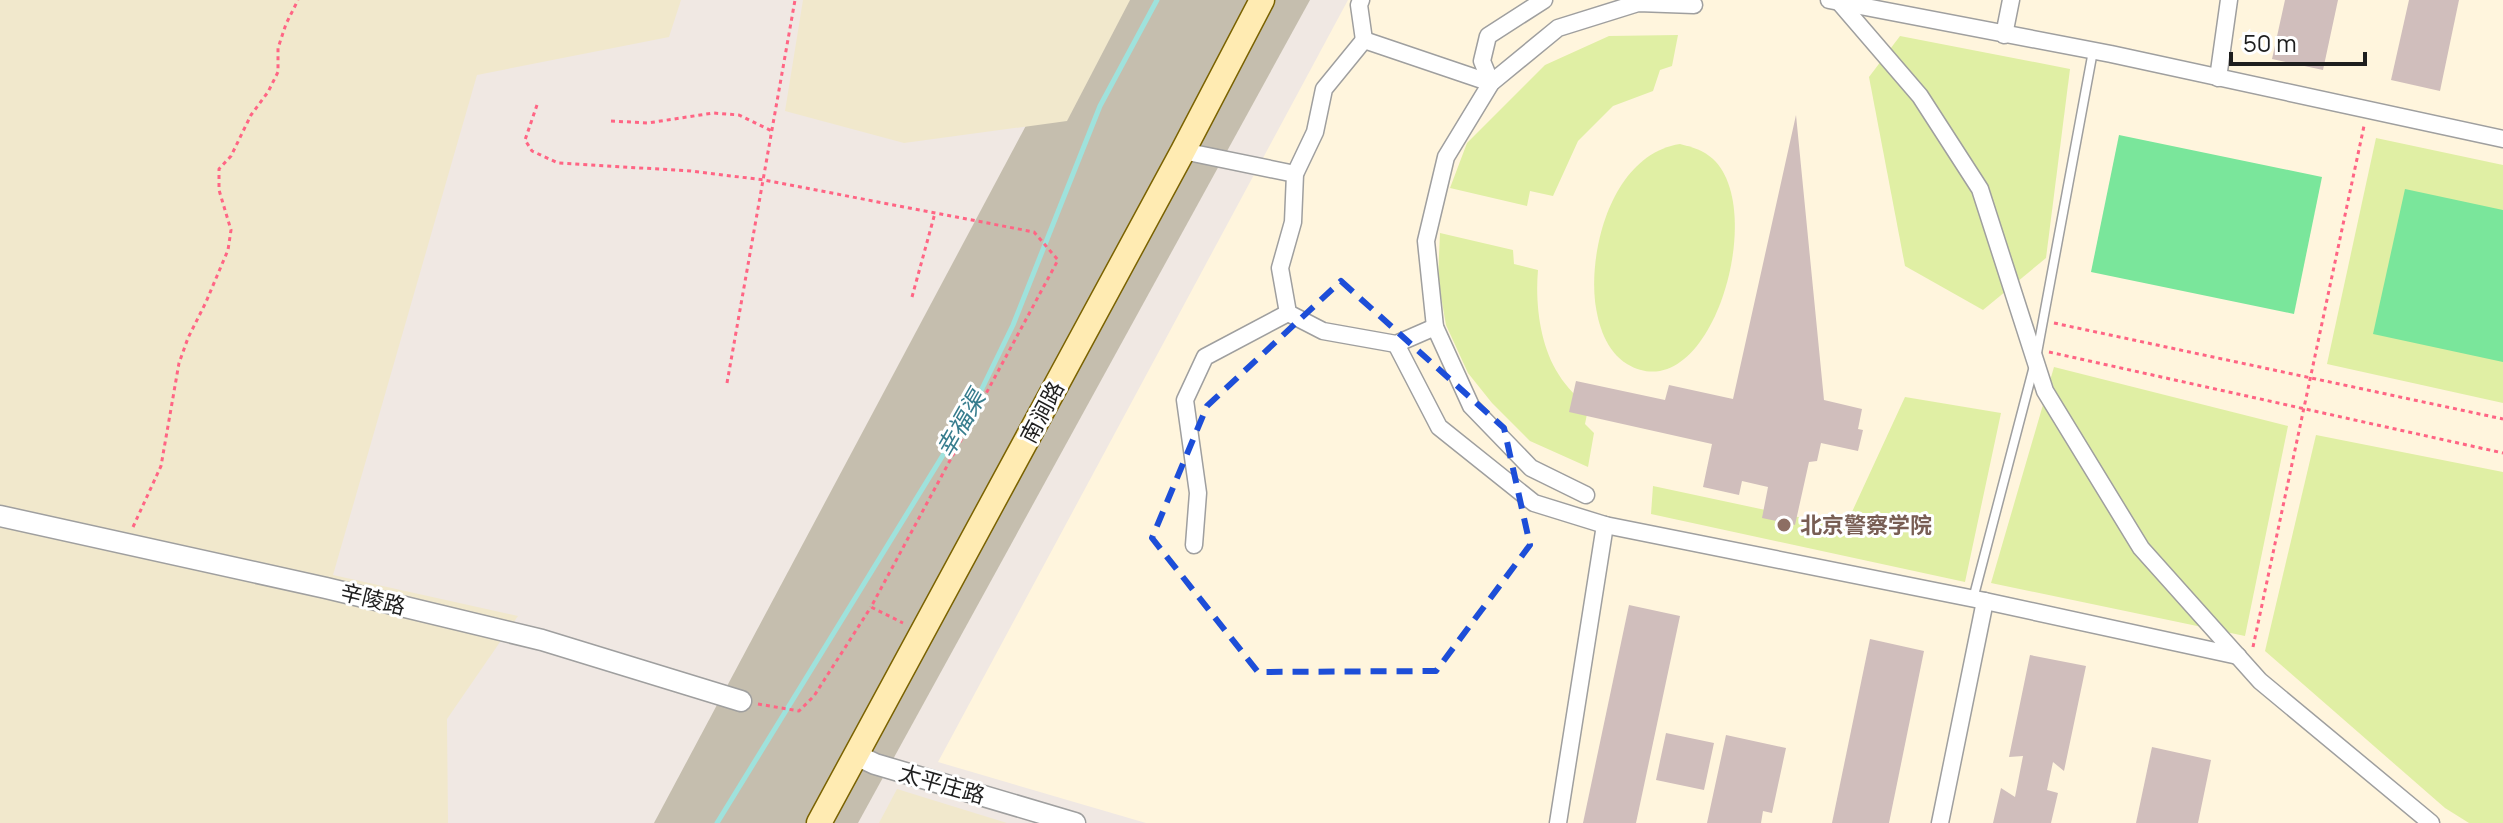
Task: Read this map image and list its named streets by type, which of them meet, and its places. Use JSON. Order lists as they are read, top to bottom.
{
  "streets": {
    "main road": ["南涧路"],
    "street": ["辛陵路", "太平庄路"]
  },
  "crossings": [
    ["南涧路", "太平庄路"]
  ],
  "water": ["幸福渠"],
  "places": ["北京警察学院"],
  "scale_bar": "50 m"
}
